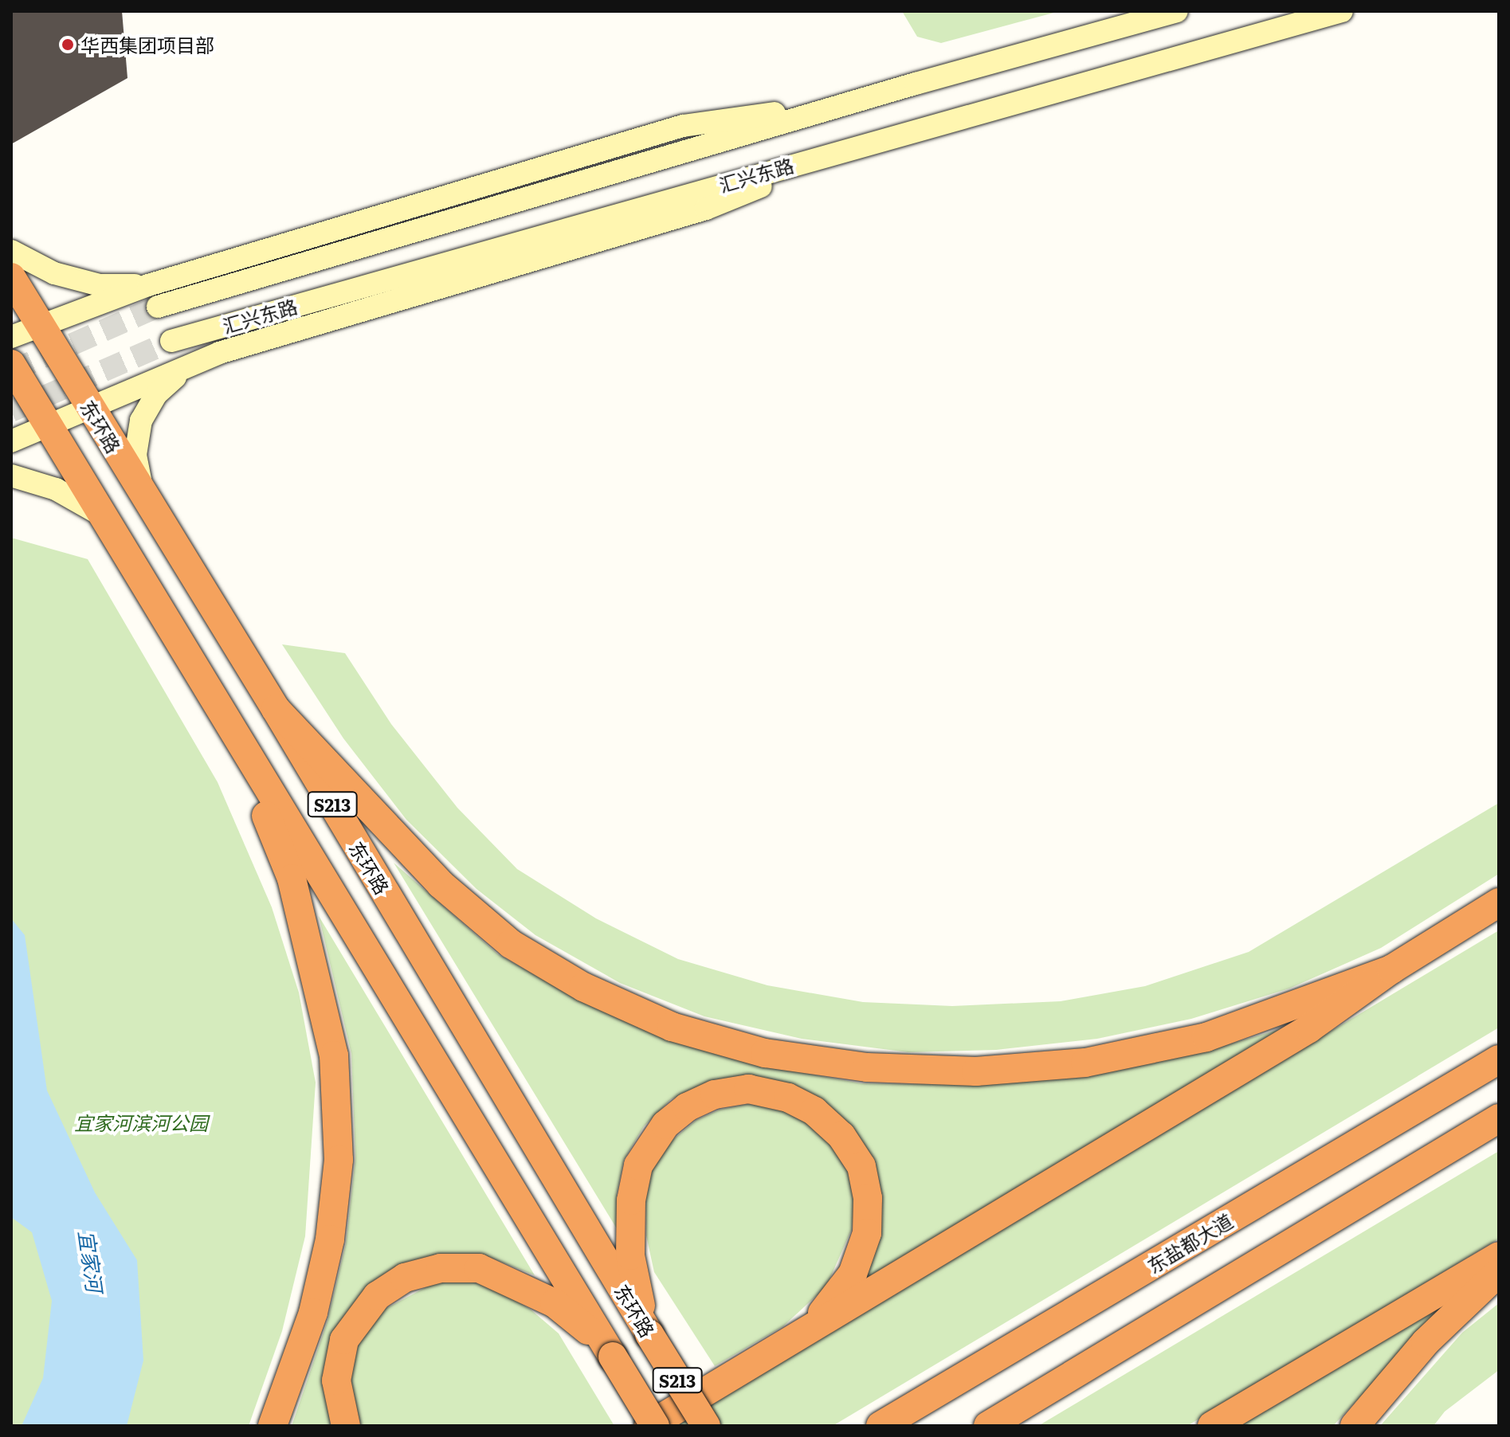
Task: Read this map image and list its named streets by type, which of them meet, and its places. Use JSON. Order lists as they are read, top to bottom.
{
  "streets": {
    "highway": ["东环路", "S213", "东盐都大道"],
    "main road": ["汇兴东路"]
  },
  "water": ["宜家河"],
  "parks": ["宜家河滨河公园"],
  "places": ["华西集团项目部"]
}
